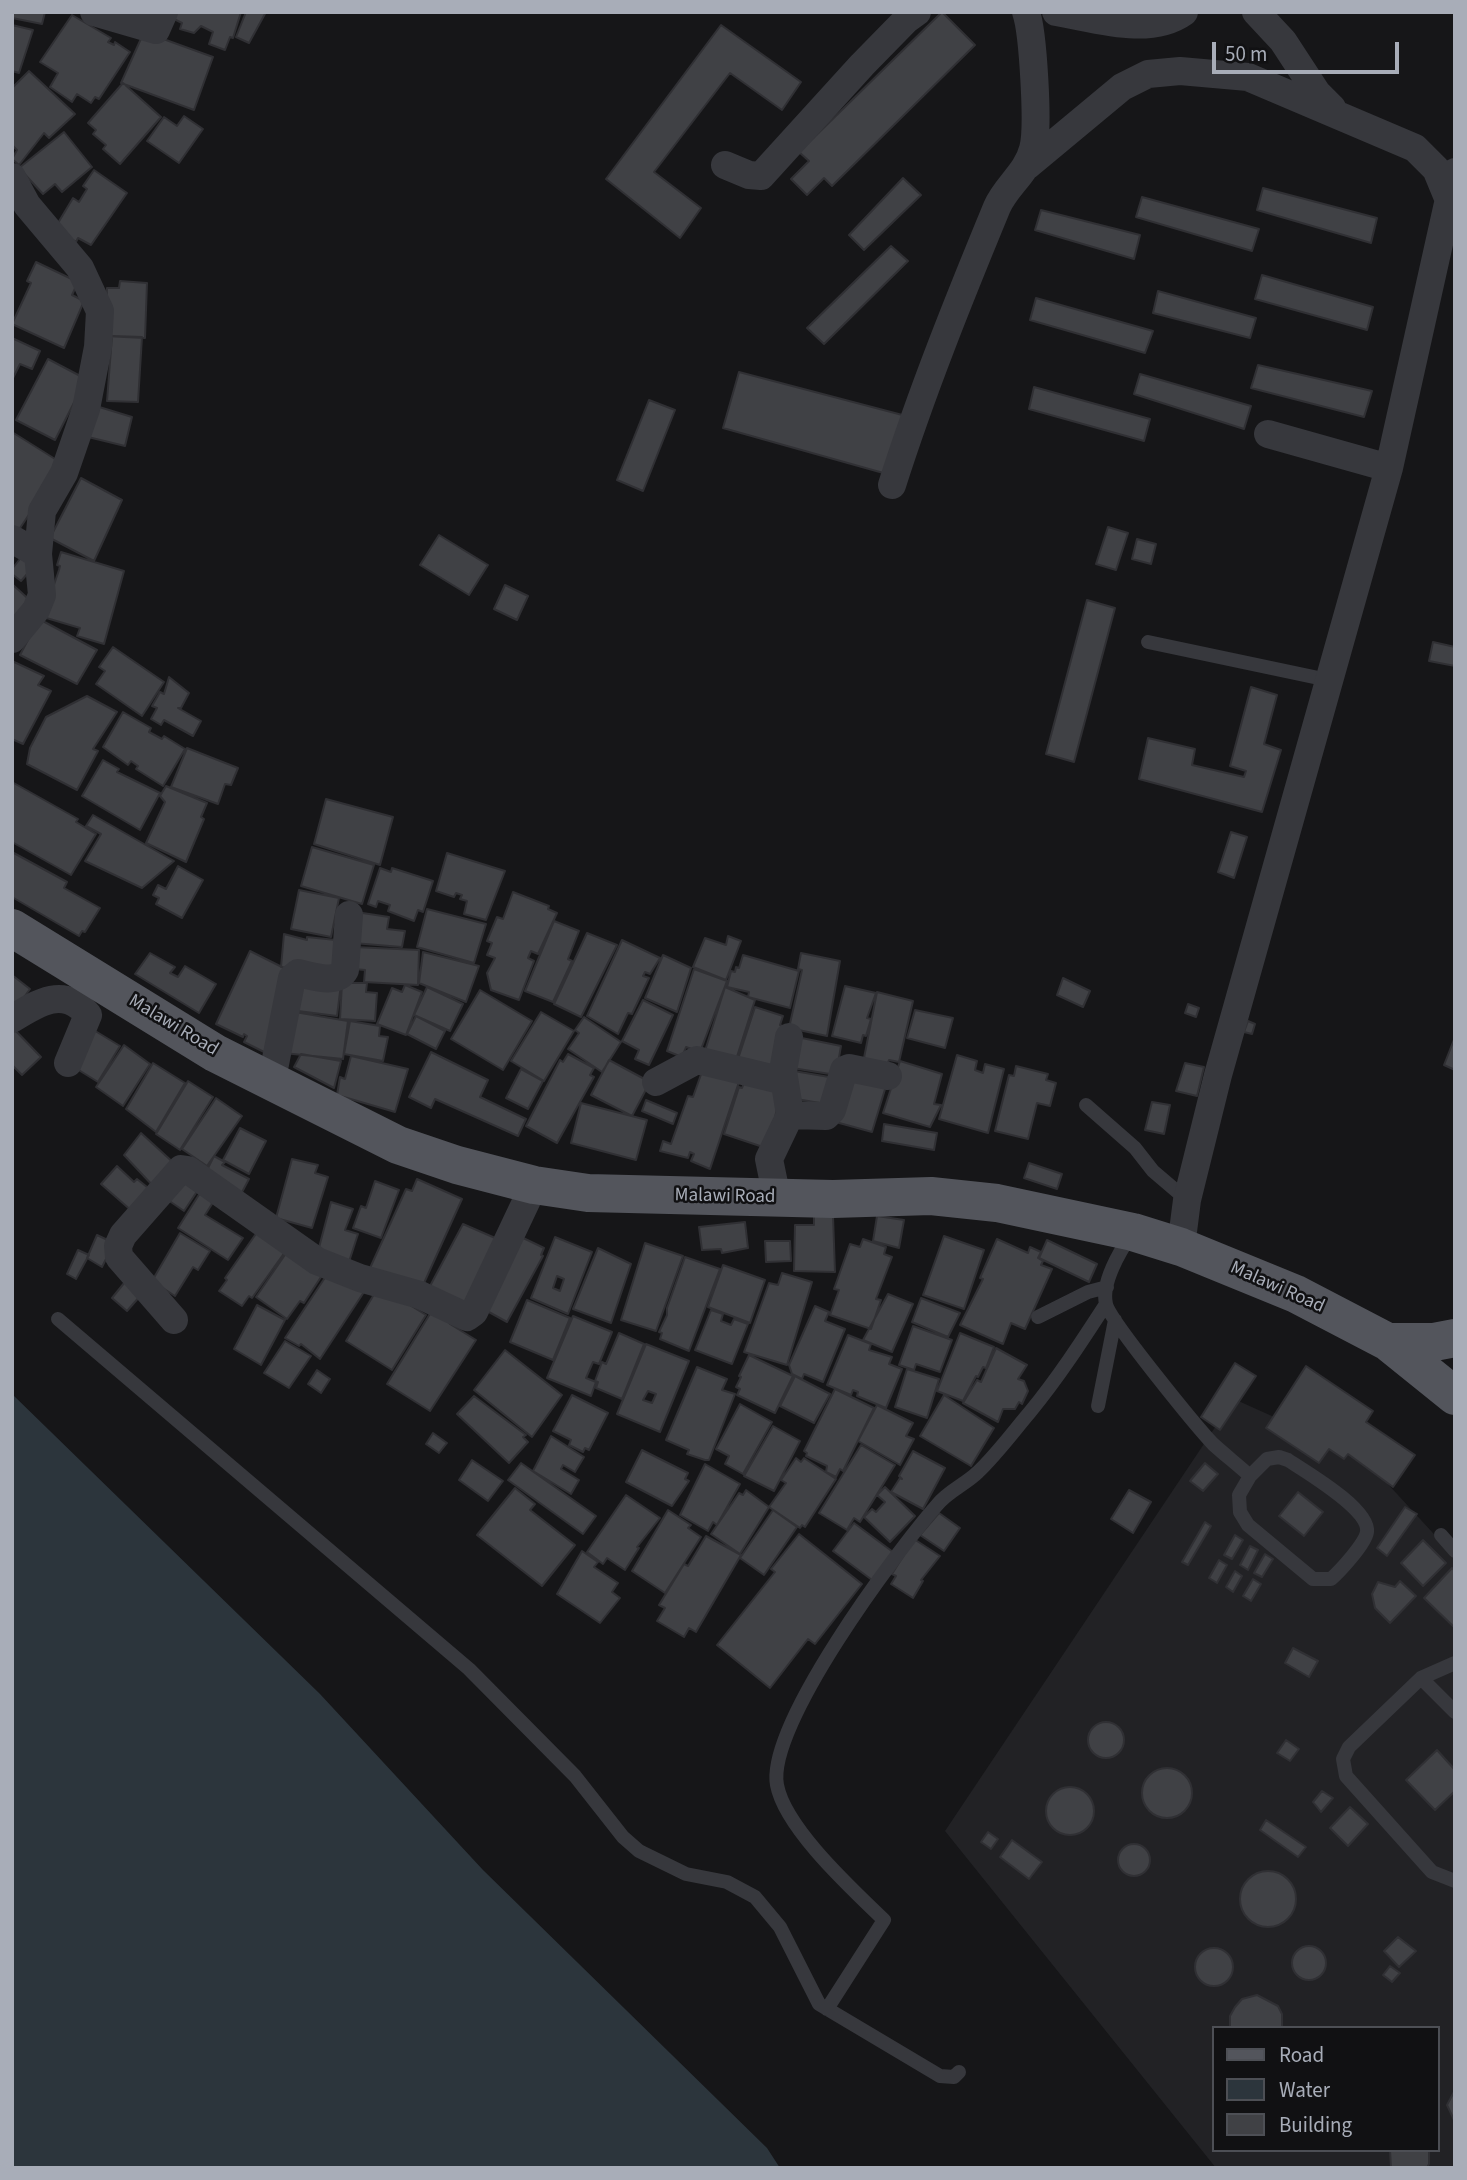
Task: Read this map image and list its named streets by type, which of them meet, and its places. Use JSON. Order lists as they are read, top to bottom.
{
  "streets": {
    "main road": ["Malawi Road"]
  },
  "legend": ["Road", "Water", "Building"],
  "scale_bar": "50 m"
}
